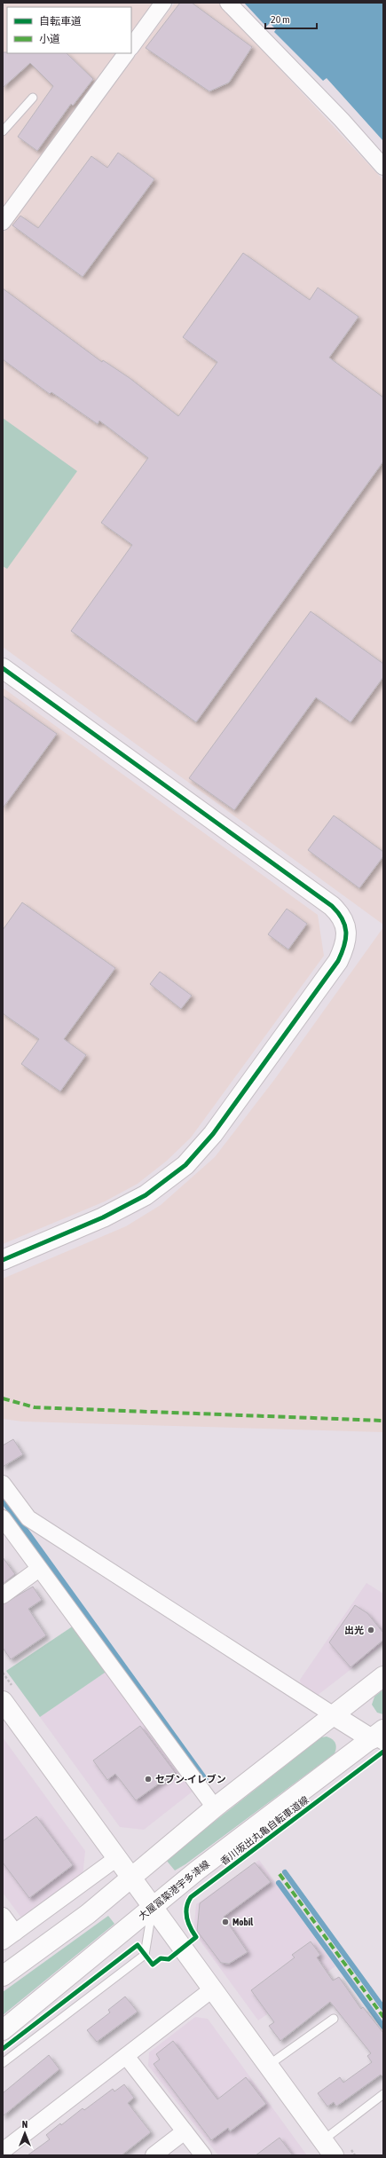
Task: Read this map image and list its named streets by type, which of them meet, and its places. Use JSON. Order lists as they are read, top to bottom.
{
  "streets": {
    "street": ["大屋冨築港宇多津線"],
    "cycle path": ["香川坂出丸亀自転車道線"]
  },
  "places": ["出光", "セブン-イレブン", "Mobil"],
  "legend": ["自転車道", "小道"],
  "scale_bar": "20 m",
  "north": "top"
}
